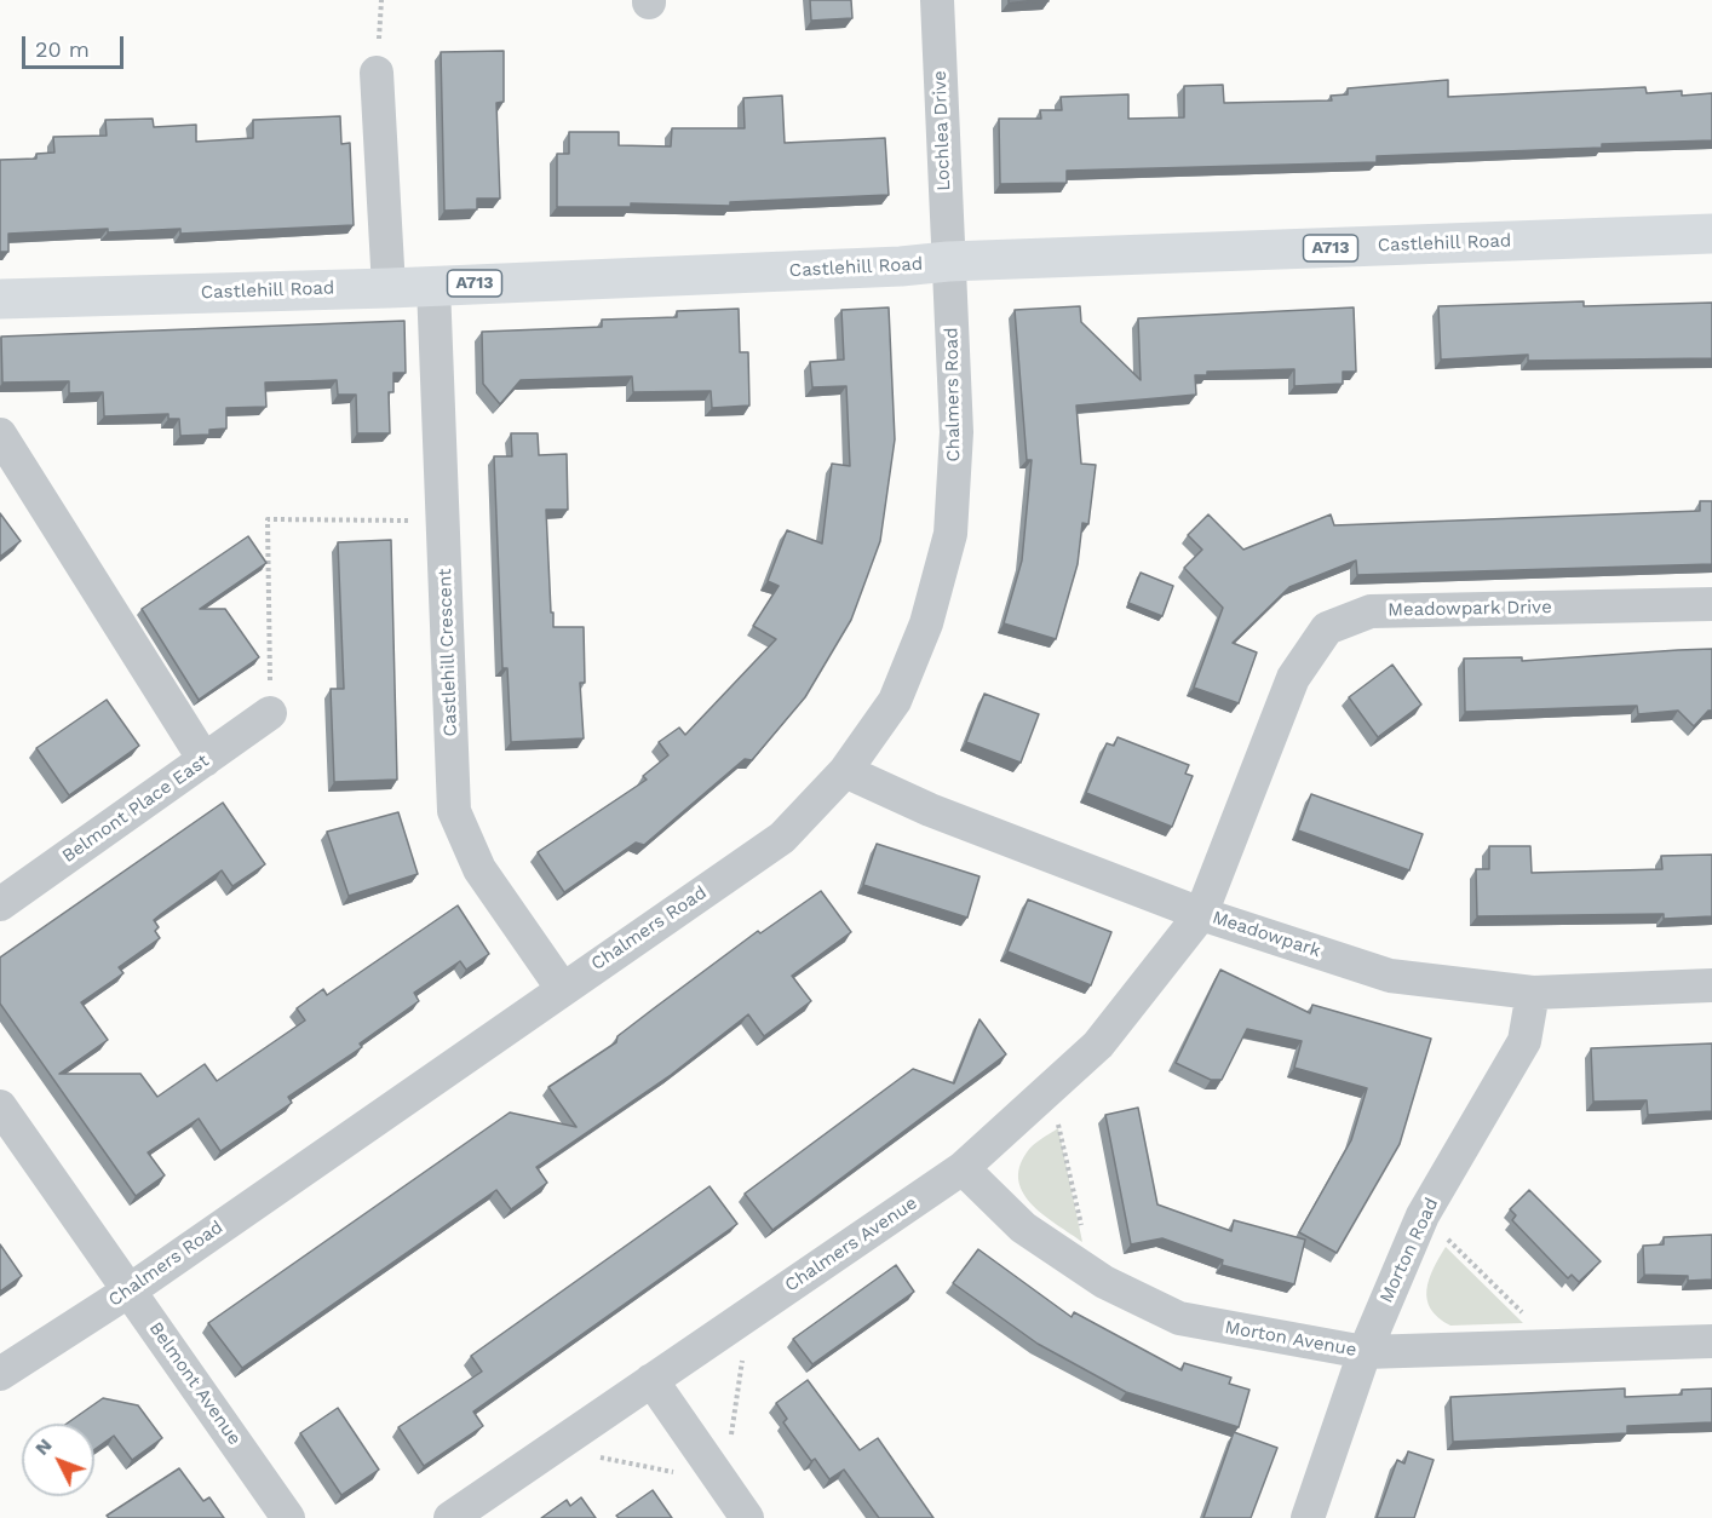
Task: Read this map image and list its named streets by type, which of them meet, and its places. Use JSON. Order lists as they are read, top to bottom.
{
  "streets": {
    "main road": ["Castlehill Road", "A713"],
    "street": [
      "Lochlea Drive",
      "Chalmers Road",
      "Meadowpark Drive",
      "Castlehill Crescent",
      "Belmont Place East",
      "Meadowpark",
      "Chalmers Avenue",
      "Morton Road",
      "Morton Avenue",
      "Belmont Avenue"
    ]
  },
  "crossings": [
    ["Lochlea Drive", "Castlehill Road"],
    ["Lochlea Drive", "Chalmers Road"],
    ["Castlehill Road", "Chalmers Road"],
    ["Castlehill Road", "Castlehill Crescent"],
    ["Chalmers Road", "Castlehill Crescent"],
    ["Chalmers Road", "Meadowpark"],
    ["Chalmers Road", "Belmont Avenue"],
    ["Meadowpark Drive", "Meadowpark"],
    ["Meadowpark Drive", "Chalmers Avenue"],
    ["Meadowpark", "Chalmers Avenue"],
    ["Meadowpark", "Morton Road"],
    ["Chalmers Avenue", "Morton Avenue"],
    ["Morton Road", "Morton Avenue"]
  ],
  "scale_bar": "20 m",
  "north": "top left"
}
